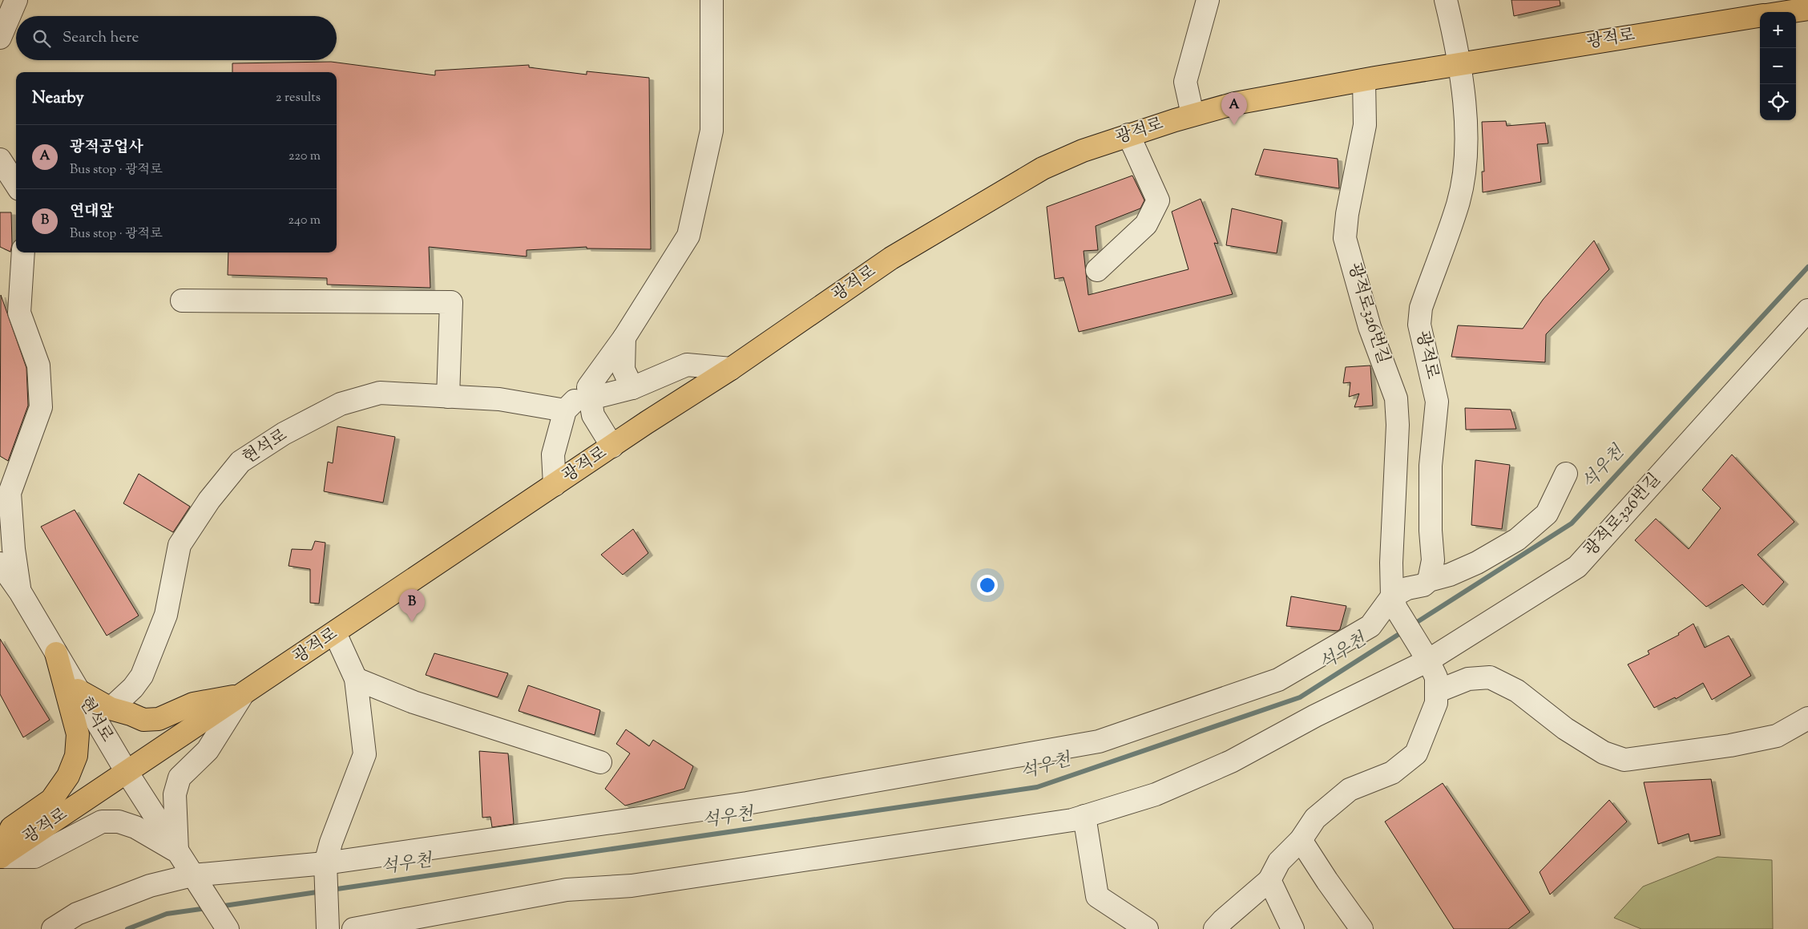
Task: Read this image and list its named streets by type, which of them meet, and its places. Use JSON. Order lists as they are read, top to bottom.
{
  "streets": {
    "main road": ["광적로"],
    "street": ["광적로326번길", "현석로"]
  },
  "crossings": [
    ["광적로", "광적로326번길"],
    ["광적로", "현석로"]
  ],
  "water": ["석우천"],
  "page": {
    "map_buttons": ["+", "−"],
    "search": "Search here",
    "heading": ["Nearby", "2 results"],
    "pins": ["A", "B"],
    "list": [
      {
        "mark": "A",
        "name": "광적공업사",
        "note": "Bus stop · 광적로",
        "value": "220 m"
      },
      {
        "mark": "B",
        "name": "연대앞",
        "note": "Bus stop · 광적로",
        "value": "240 m"
      }
    ]
  }
}
